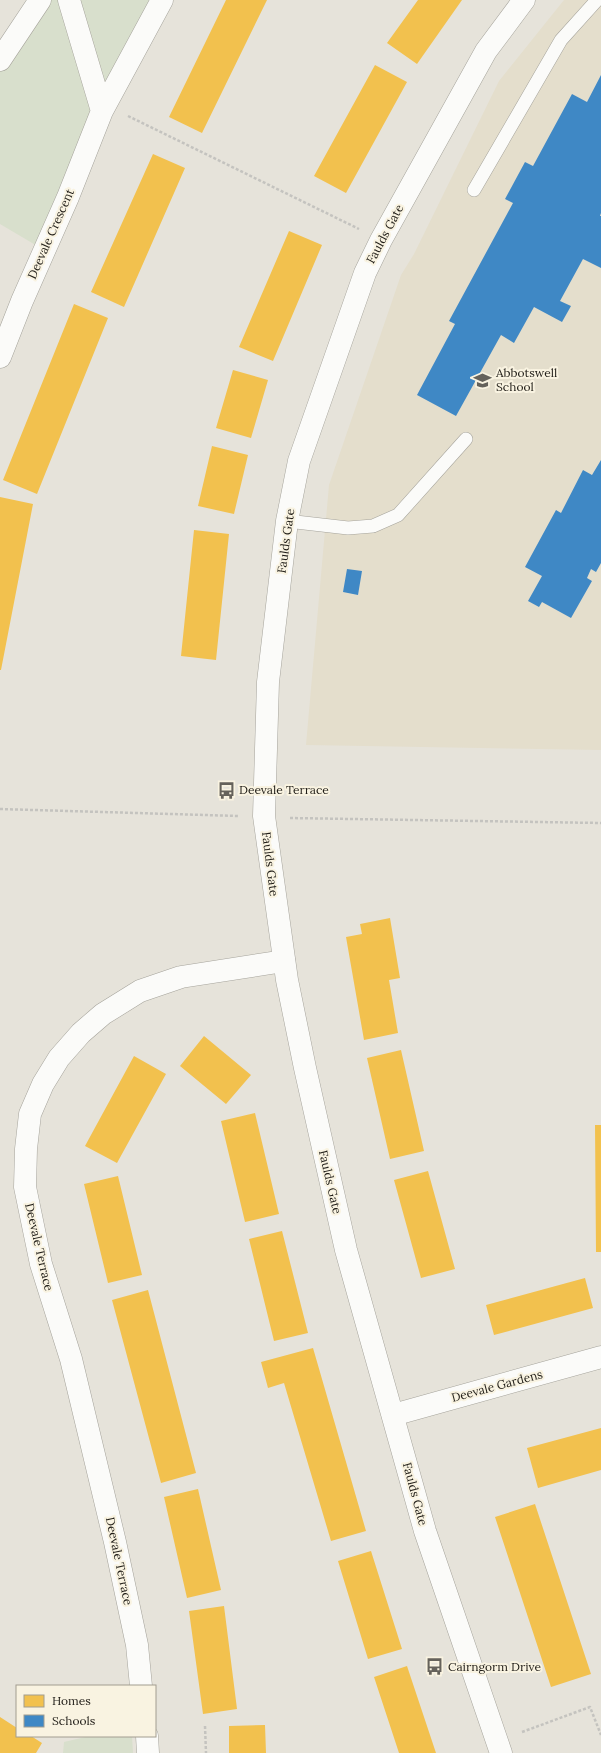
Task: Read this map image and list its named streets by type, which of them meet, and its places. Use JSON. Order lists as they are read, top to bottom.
{
  "streets": {
    "street": [
      "Deevale Crescent",
      "Faulds Gate",
      "Deevale Terrace",
      "Deevale Gardens"
    ]
  },
  "crossings": [
    ["Faulds Gate", "Deevale Terrace"],
    ["Faulds Gate", "Deevale Gardens"]
  ],
  "places": {
    "school or university": ["Abbotswell School"],
    "bus stop": ["Deevale Terrace", "Cairngorm Drive"]
  },
  "legend": ["Homes", "Schools"]
}
